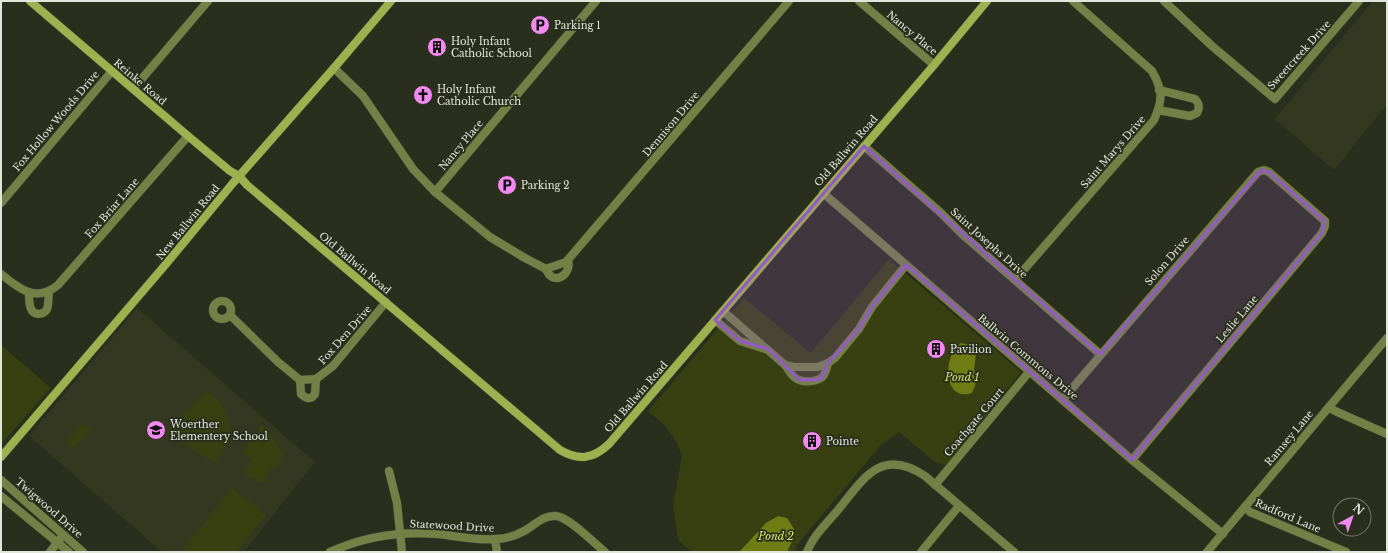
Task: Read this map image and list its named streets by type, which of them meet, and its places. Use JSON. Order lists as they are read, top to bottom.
{
  "streets": {
    "street": [
      "Nancy Place",
      "Sweetcreek Drive",
      "Reinke Road",
      "Fox Hollow Woods Drive",
      "Dennison Drive",
      "Old Ballwin Road",
      "Saint Marys Drive",
      "Fox Briar Lane",
      "New Ballwin Road",
      "Saint Josephs Drive",
      "Solon Drive",
      "Leslie Lane",
      "Fox Den Drive",
      "Ballwin Commons Drive",
      "Coachgate Court",
      "Ramsey Lane",
      "Twigwood Drive",
      "Radford Lane",
      "Statewood Drive"
    ]
  },
  "crossings": [
    ["Nancy Place", "Dennison Drive"],
    ["Nancy Place", "Old Ballwin Road"],
    ["Reinke Road", "Fox Hollow Woods Drive"],
    ["Reinke Road", "Old Ballwin Road"],
    ["Reinke Road", "Fox Briar Lane"],
    ["Reinke Road", "New Ballwin Road"],
    ["Dennison Drive", "New Ballwin Road"],
    ["Old Ballwin Road", "New Ballwin Road"],
    ["Old Ballwin Road", "Saint Josephs Drive"],
    ["Old Ballwin Road", "Fox Den Drive"],
    ["Old Ballwin Road", "Ballwin Commons Drive"],
    ["Saint Marys Drive", "Saint Josephs Drive"],
    ["Saint Josephs Drive", "Solon Drive"],
    ["Solon Drive", "Leslie Lane"],
    ["Solon Drive", "Ballwin Commons Drive"],
    ["Leslie Lane", "Ballwin Commons Drive"],
    ["Ballwin Commons Drive", "Coachgate Court"],
    ["Ballwin Commons Drive", "Ramsey Lane"],
    ["Ramsey Lane", "Radford Lane"]
  ],
  "water": ["Pond 1", "Pond 2"],
  "places": {
    "parking": ["Parking 1", "Parking 2"],
    "building": ["Holy Infant Catholic School", "Pavilion", "Pointe"],
    "church": ["Holy Infant Catholic Church"],
    "school or university": ["Woerther Elementery School"]
  },
  "north": "top right"
}
